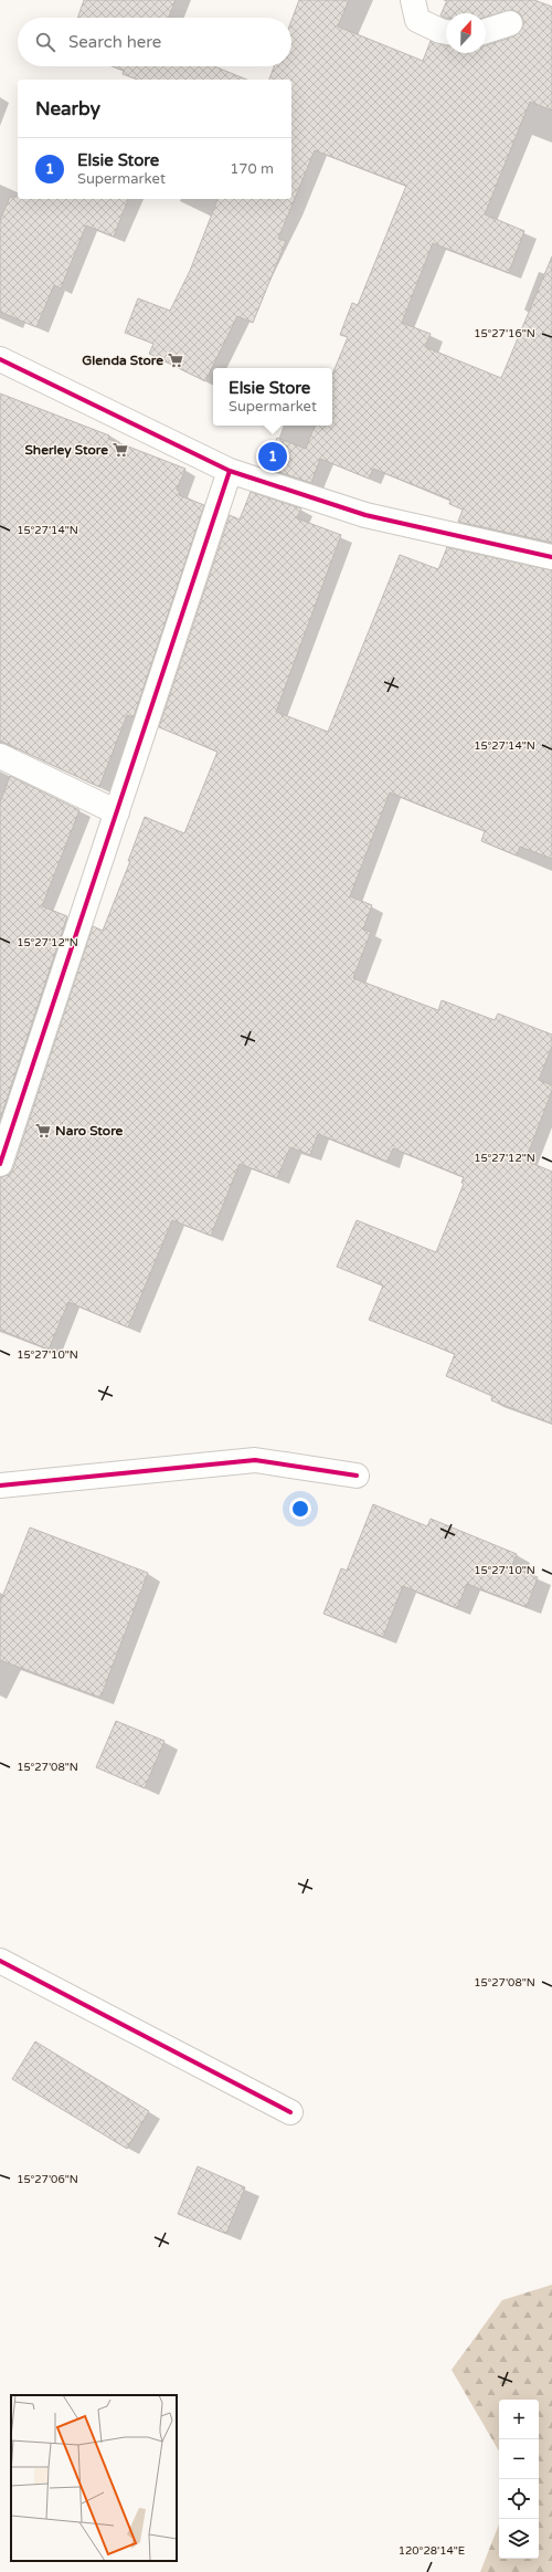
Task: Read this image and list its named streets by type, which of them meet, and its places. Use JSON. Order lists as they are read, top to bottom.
{
  "places": {
    "supermarket": ["Glenda Store", "Sherley Store", "Naro Store"]
  },
  "north": "top",
  "page": {
    "search": "Search here",
    "heading": "Nearby",
    "list": [
      {
        "mark": "1",
        "name": "Elsie Store",
        "note": "Supermarket",
        "value": "170 m"
      }
    ],
    "popup": ["Elsie Store", "Supermarket"],
    "pins": "1",
    "map_buttons": ["+", "−"]
  },
  "coordinates": [
    "15°27'16\"N",
    "15°27'14\"N",
    "15°27'12\"N",
    "15°27'10\"N",
    "15°27'08\"N",
    "15°27'06\"N",
    "120°28'14\"E"
  ]
}
